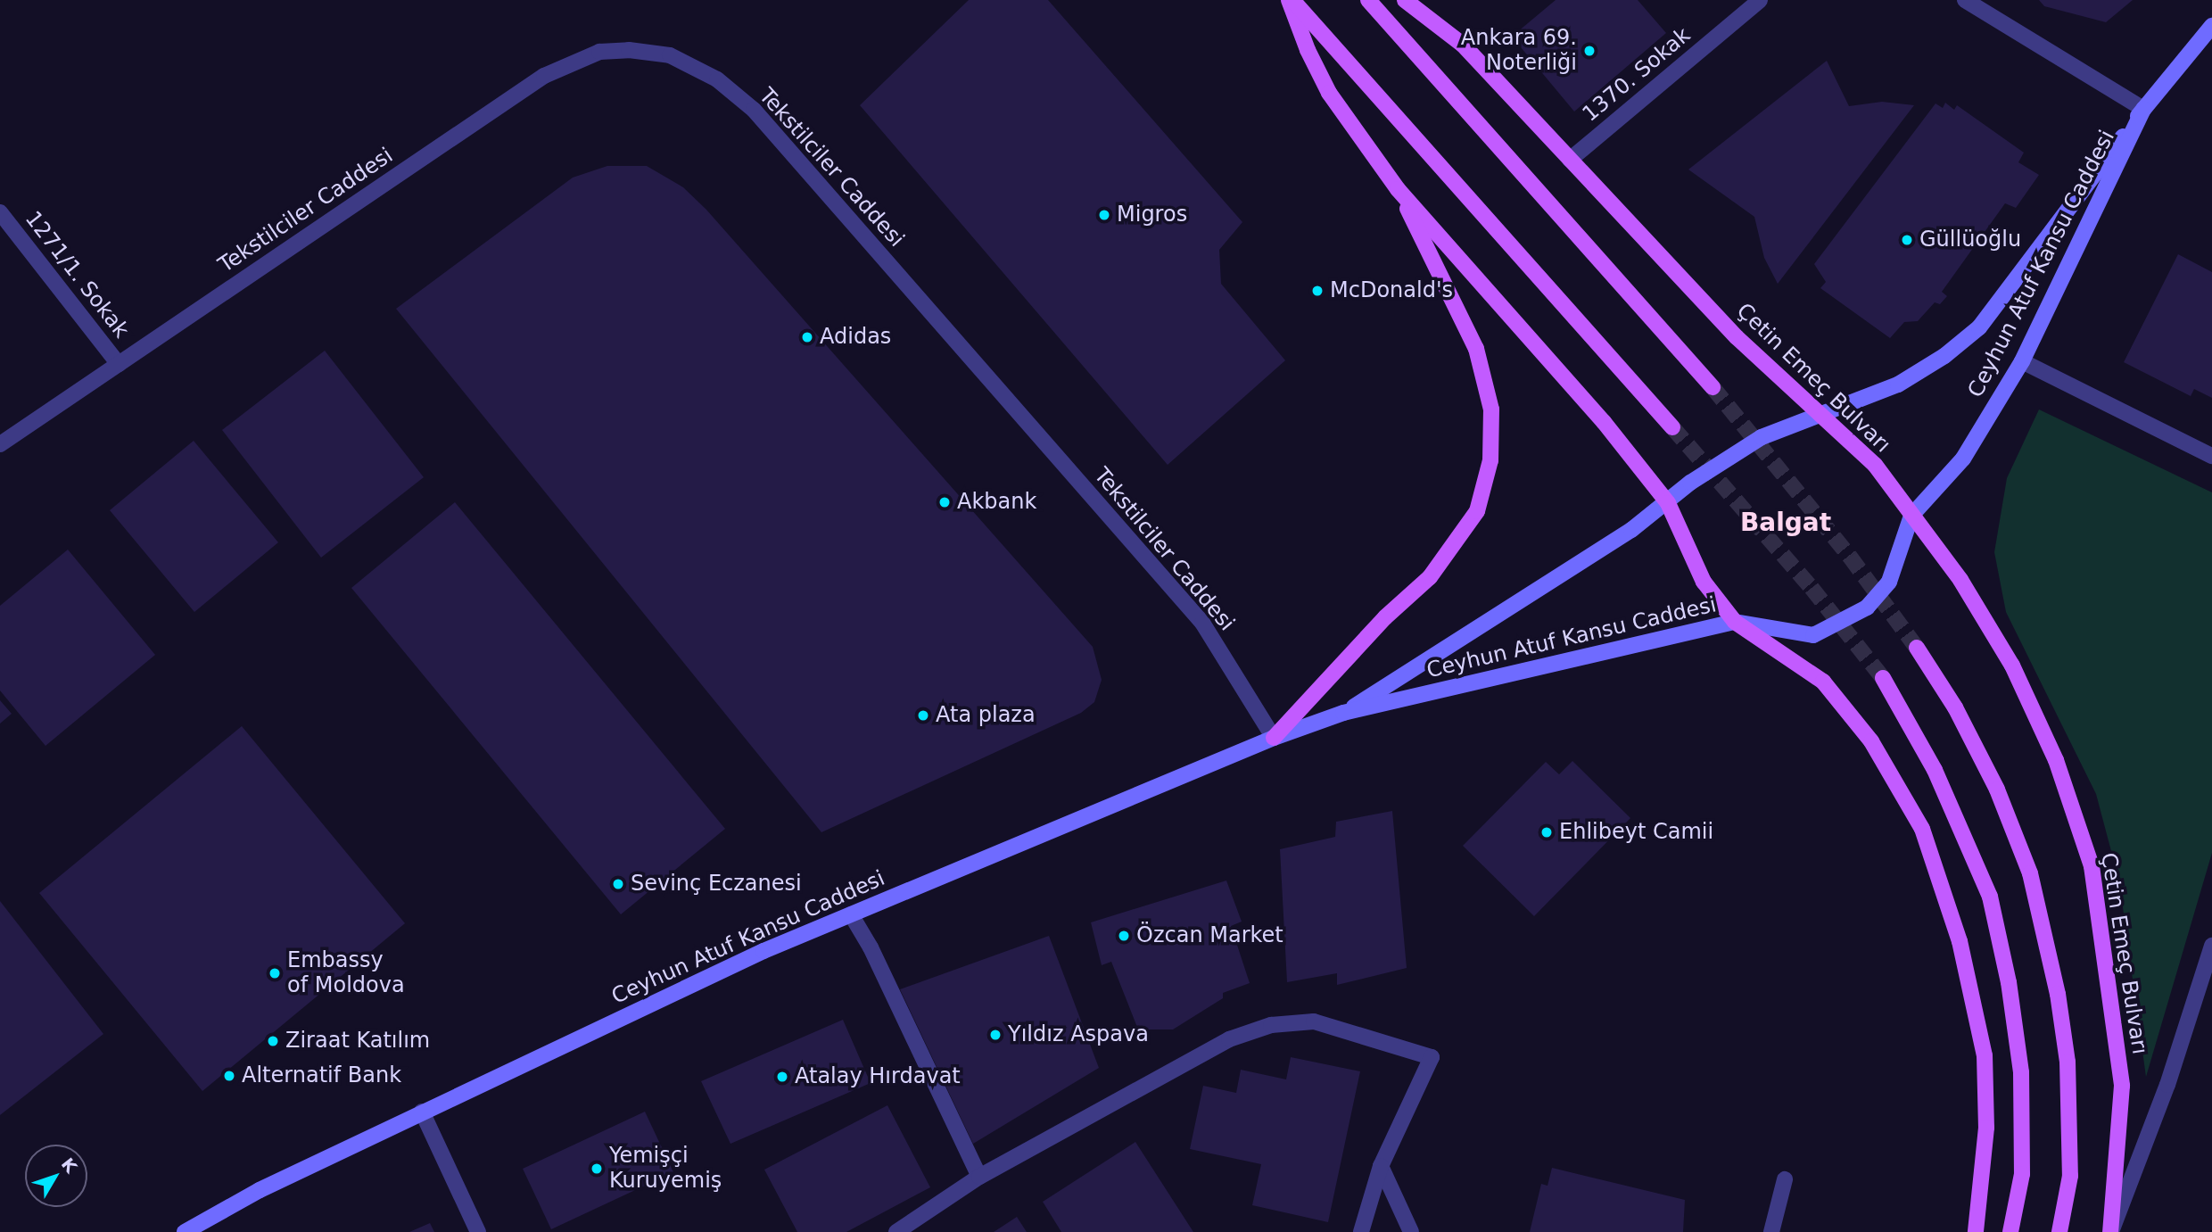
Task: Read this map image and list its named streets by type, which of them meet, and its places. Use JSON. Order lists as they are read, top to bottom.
{
  "streets": {
    "main road": ["Ceyhun Atuf Kansu Caddesi", "Çetin Emeç Bulvarı"],
    "street": ["1370. Sokak", "Tekstilciler Caddesi", "1271/1. Sokak"]
  },
  "crossings": [
    ["1370. Sokak", "Çetin Emeç Bulvarı"],
    ["Tekstilciler Caddesi", "Ceyhun Atuf Kansu Caddesi"],
    ["Tekstilciler Caddesi", "1271/1. Sokak"],
    ["Ceyhun Atuf Kansu Caddesi", "Çetin Emeç Bulvarı"]
  ],
  "districts": ["Balgat"],
  "places": [
    "Ankara 69. Noterliği",
    "Migros",
    "Güllüoğlu",
    "McDonald's",
    "Adidas",
    "Akbank",
    "Ata plaza",
    "Ehlibeyt Camii",
    "Sevinç Eczanesi",
    "Özcan Market",
    "Embassy of Moldova",
    "Yıldız Aspava",
    "Ziraat Katılım",
    "Alternatif Bank",
    "Atalay Hırdavat",
    "Yemişçi Kuruyemiş"
  ],
  "north": "top right"
}
